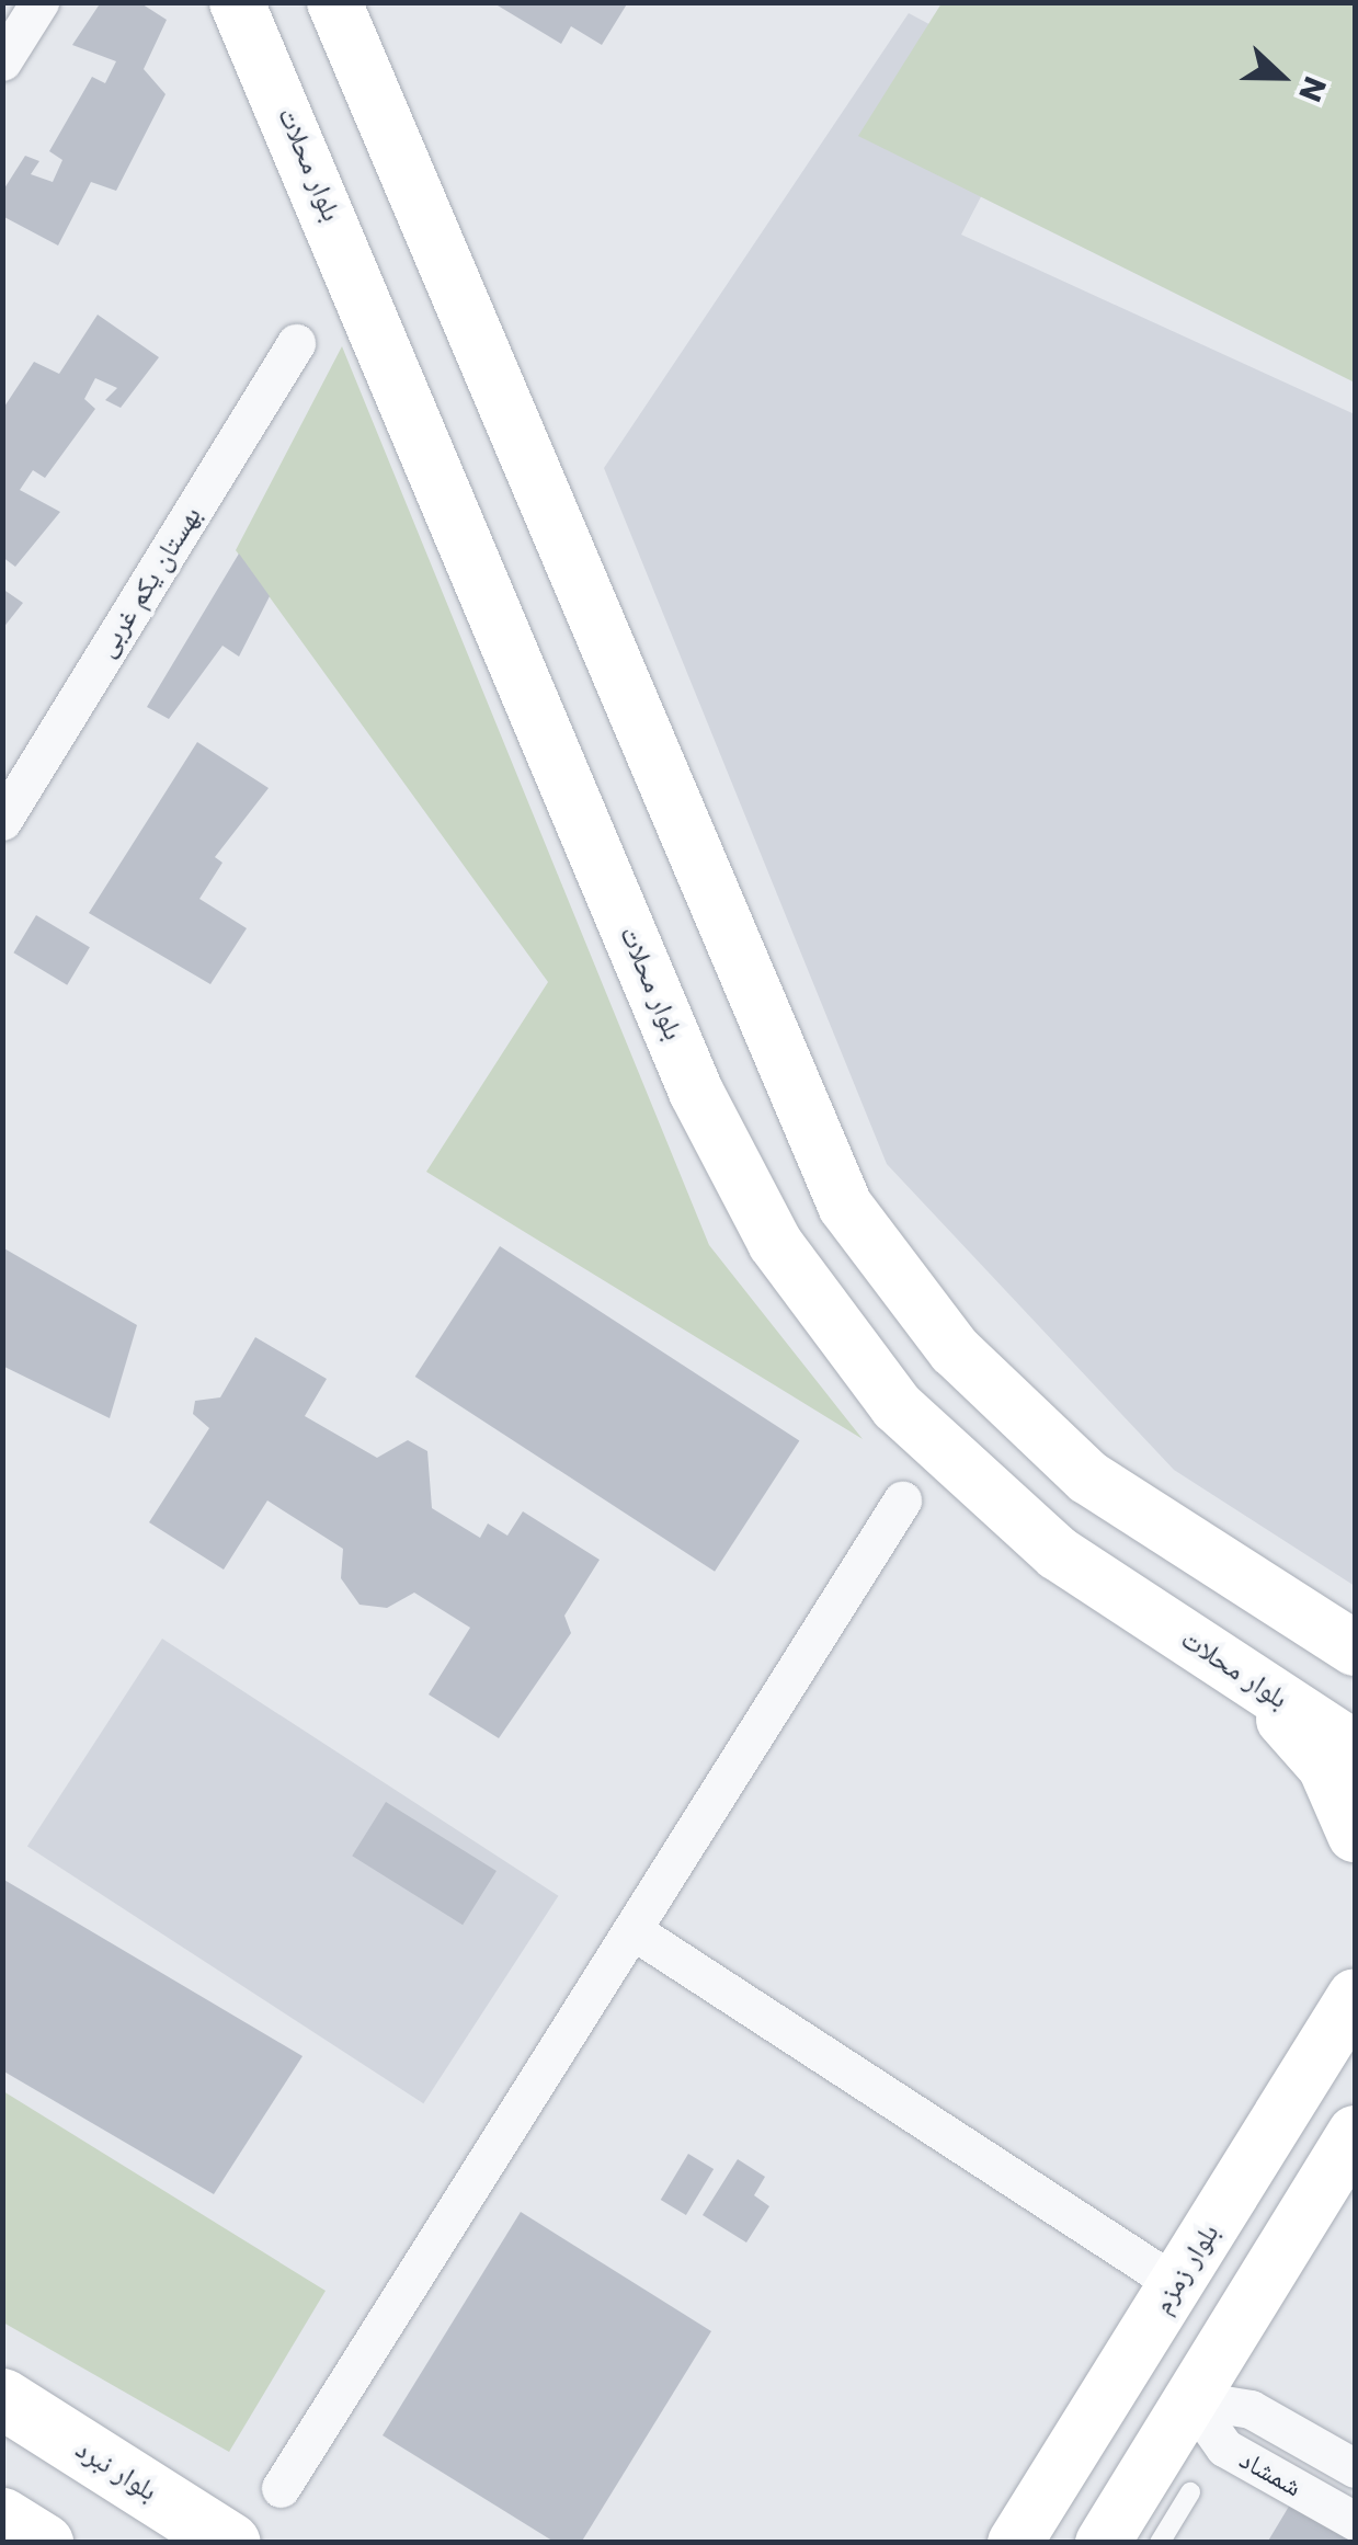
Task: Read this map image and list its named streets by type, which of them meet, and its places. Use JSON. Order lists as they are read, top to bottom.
{
  "streets": {
    "main road": ["بلوار محلات", "بلوار زمزم", "بلوار نبرد"],
    "street": ["بهستان یکم غربی", "شمشاد"]
  },
  "north": "right"
}
